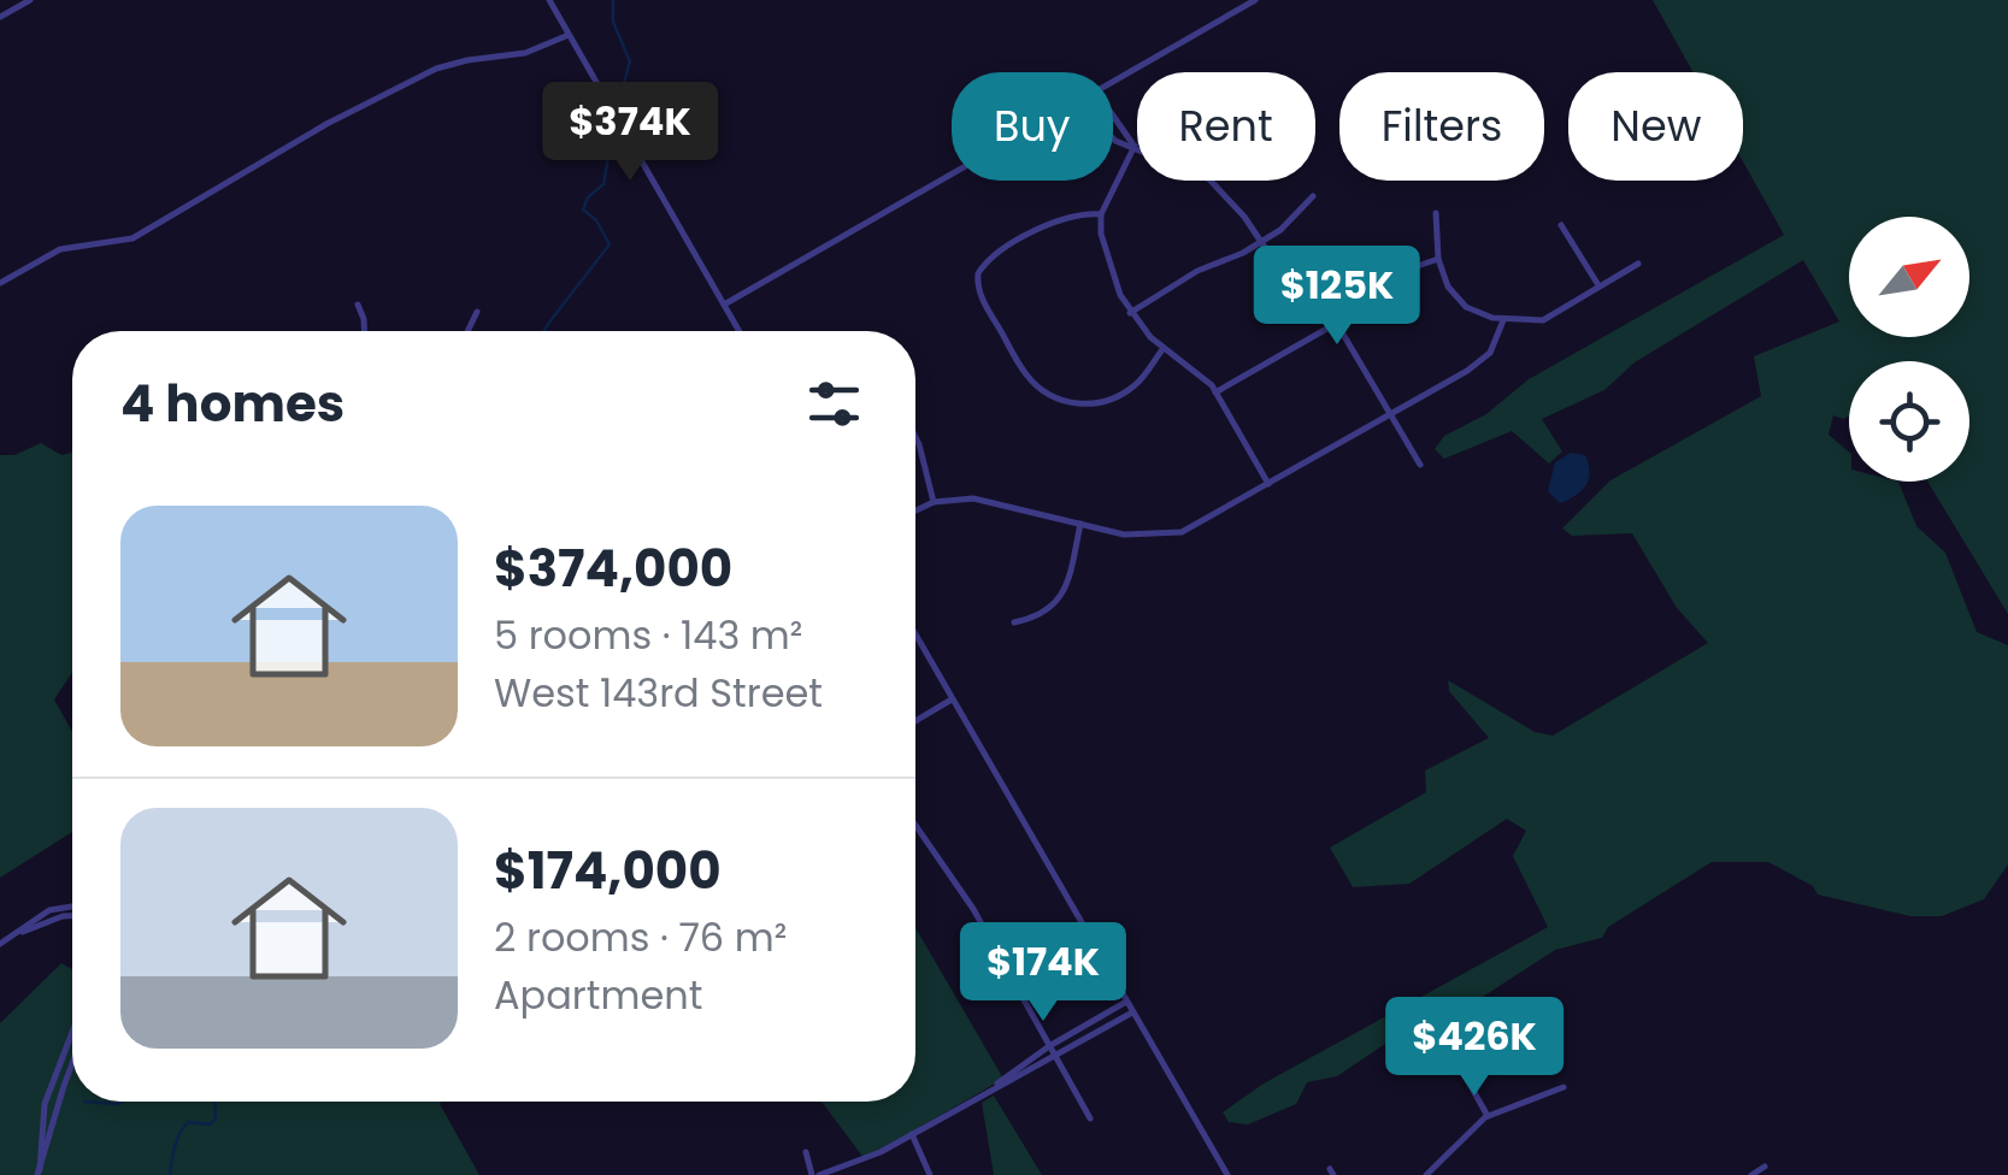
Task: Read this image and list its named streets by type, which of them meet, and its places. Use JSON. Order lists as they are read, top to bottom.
{
  "north": "top right",
  "page": {
    "chip": [
      "Buy",
      "Rent",
      "Filters",
      "New"
    ],
    "price": [
      "$374K",
      "$125K",
      "$174K",
      "$426K"
    ],
    "heading": "4 homes",
    "list": [
      {
        "name": "$374,000",
        "note": "5 rooms · 143 m² · West 143rd Street"
      },
      {
        "name": "$174,000",
        "note": "2 rooms · 76 m² · Apartment"
      }
    ]
  }
}
